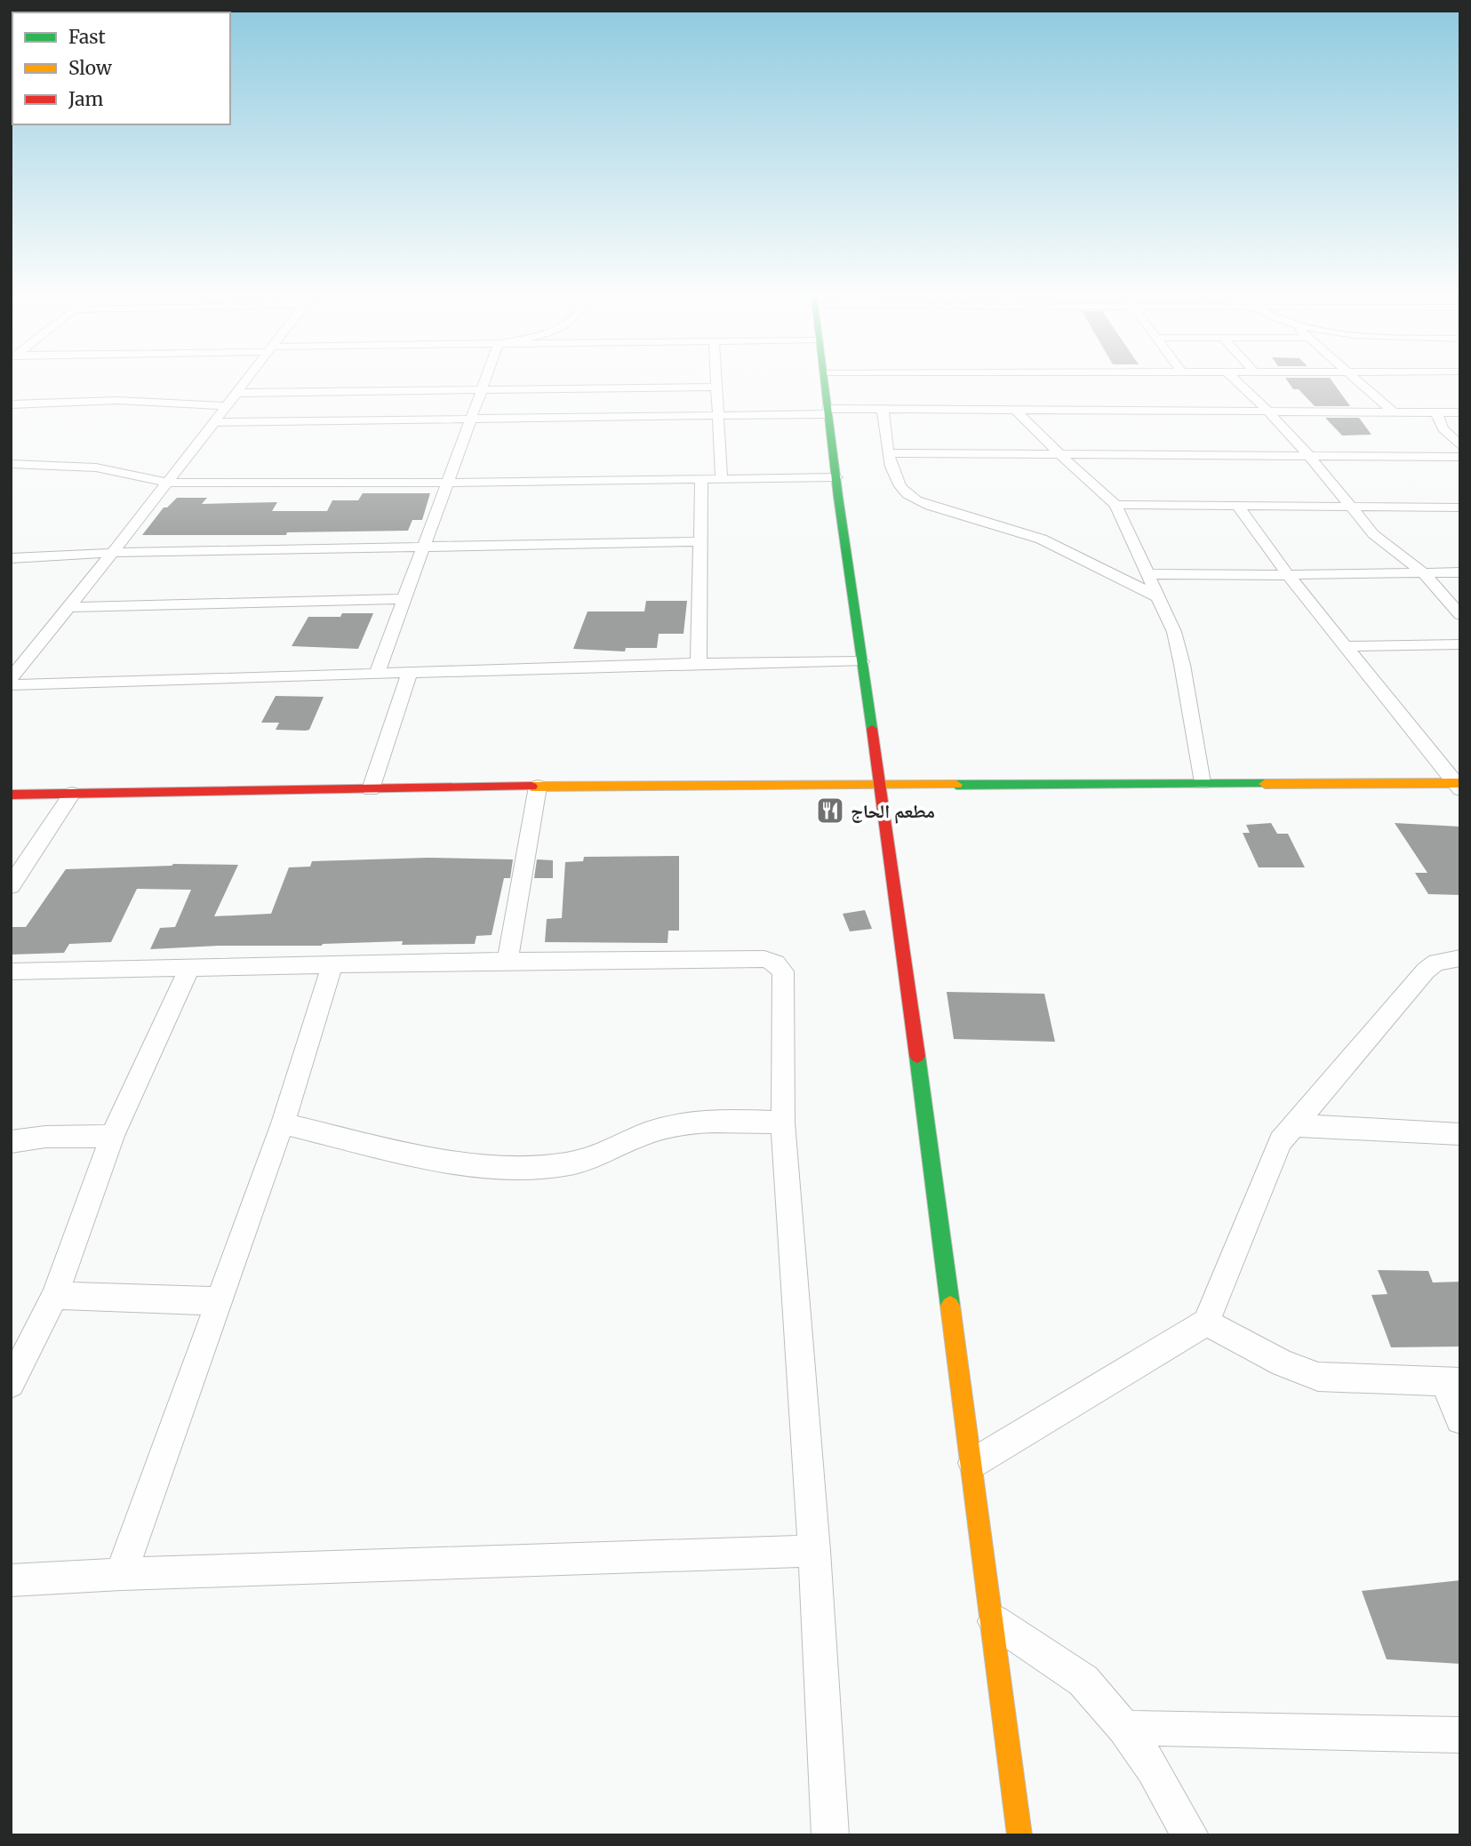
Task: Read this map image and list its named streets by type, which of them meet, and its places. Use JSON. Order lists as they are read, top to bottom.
{
  "places": {
    "restaurant": ["مطعم الحاج"]
  },
  "legend": ["Fast", "Slow", "Jam"]
}
